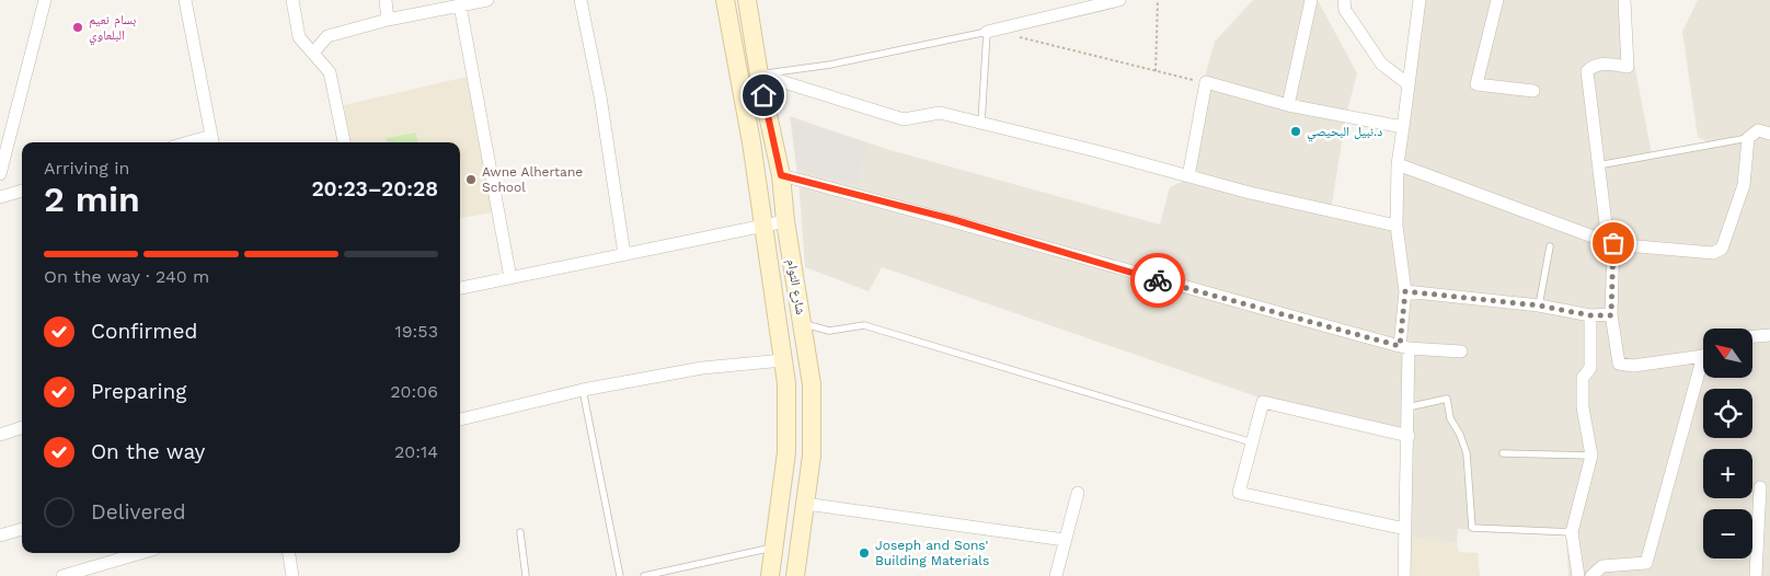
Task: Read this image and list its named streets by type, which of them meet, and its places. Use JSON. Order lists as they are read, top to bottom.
{
  "streets": {
    "main road": ["شارع التوام"]
  },
  "places": [
    "بسام نعيم البلعاوي",
    "د.نبيل البحيصي",
    "Awne Alhertane School",
    "Joseph and Sons' Building Materials"
  ],
  "north": "top left",
  "page": {
    "heading": ["2 min", "Arriving in", "20:23–20:28"],
    "bar": "On the way · 240 m",
    "list": [
      ["Confirmed", "19:53"],
      ["Preparing", "20:06"],
      ["On the way", "20:14"],
      "Delivered"
    ],
    "map_buttons": ["+", "−"]
  }
}
